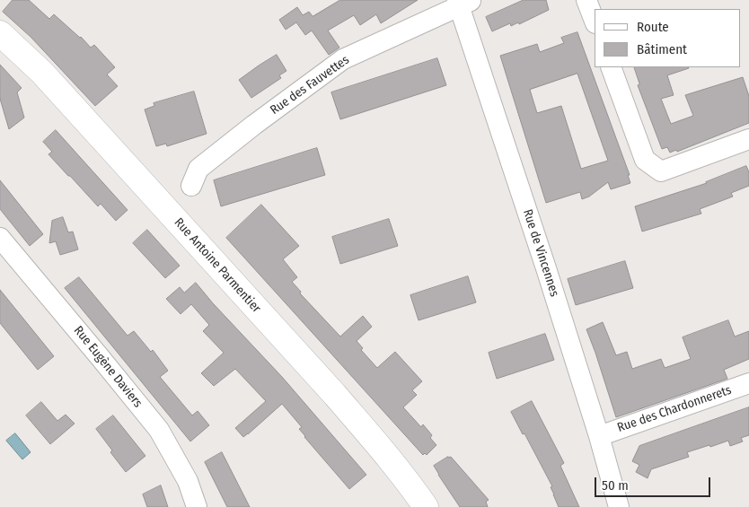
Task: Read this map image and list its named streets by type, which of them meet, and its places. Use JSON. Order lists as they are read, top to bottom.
{
  "streets": {
    "main road": ["Rue Antoine Parmentier"],
    "street": [
      "Rue des Fauvettes",
      "Rue de Vincennes",
      "Rue Eugène Daviers",
      "Rue des Chardonnerets"
    ]
  },
  "crossings": [
    ["Rue des Fauvettes", "Rue de Vincennes"],
    ["Rue de Vincennes", "Rue des Chardonnerets"]
  ],
  "legend": ["Route", "Bâtiment"],
  "scale_bar": "50 m"
}
